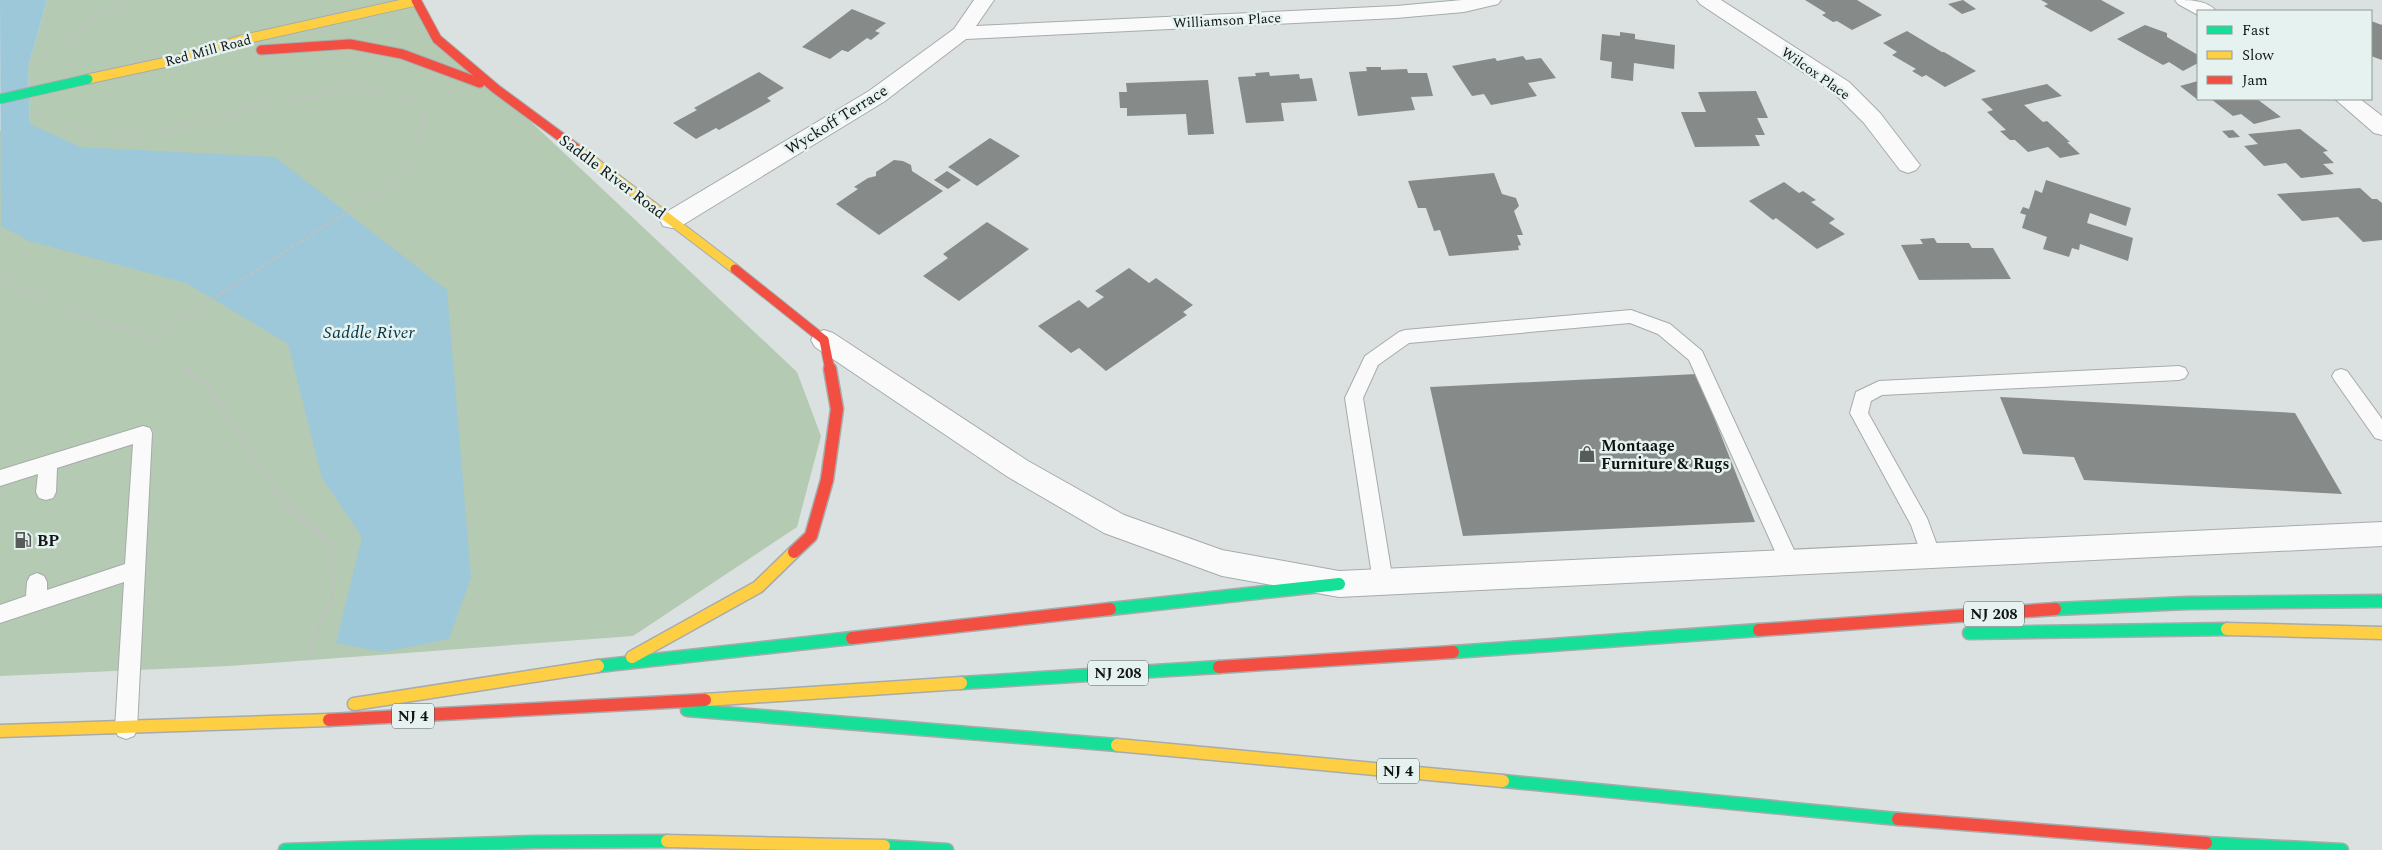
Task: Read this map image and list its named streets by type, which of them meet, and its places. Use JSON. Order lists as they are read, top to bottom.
{
  "streets": {
    "main road": [
      "Red Mill Road",
      "Saddle River Road",
      "NJ 208",
      "NJ 4"
    ],
    "street": ["Williamson Place", "Wilcox Place", "Wyckoff Terrace"]
  },
  "crossings": [
    ["Williamson Place", "Wyckoff Terrace"],
    ["Red Mill Road", "Saddle River Road"],
    ["Wyckoff Terrace", "Saddle River Road"],
    ["NJ 208", "NJ 4"]
  ],
  "water": ["Saddle River"],
  "places": {
    "shop": ["Montaage Furniture & Rugs"],
    "fuel station": ["BP"]
  },
  "legend": ["Fast", "Slow", "Jam"]
}
